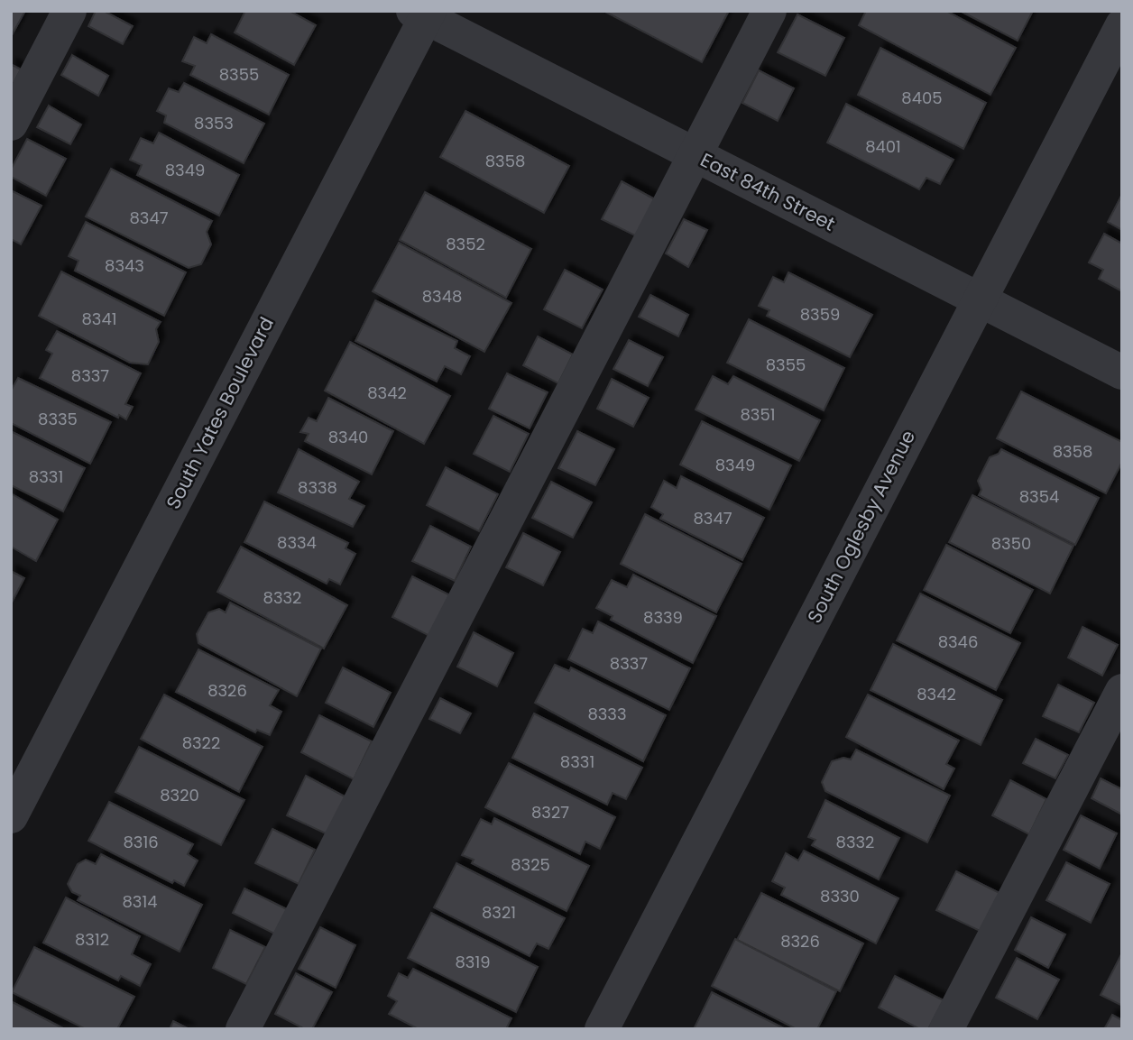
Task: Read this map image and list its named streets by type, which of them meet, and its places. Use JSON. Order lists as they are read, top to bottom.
{
  "streets": {
    "street": ["East 84th Street", "South Yates Boulevard", "South Oglesby Avenue"]
  },
  "crossings": [
    ["East 84th Street", "South Yates Boulevard"],
    ["East 84th Street", "South Oglesby Avenue"]
  ],
  "house_numbers": [
    "8355",
    "8405",
    "8353",
    "8401",
    "8358",
    "8349",
    "8347",
    "8352",
    "8343",
    "8348",
    "8359",
    "8341",
    "8355",
    "8337",
    "8342",
    "8351",
    "8335",
    "8340",
    "8358",
    "8349",
    "8331",
    "8338",
    "8354",
    "8347",
    "8334",
    "8350",
    "8332",
    "8339",
    "8346",
    "8337",
    "8326",
    "8342",
    "8333",
    "8322",
    "8331",
    "8320",
    "8327",
    "8316",
    "8332",
    "8325",
    "8330",
    "8314",
    "8321",
    "8312",
    "8326",
    "8319"
  ]
}
